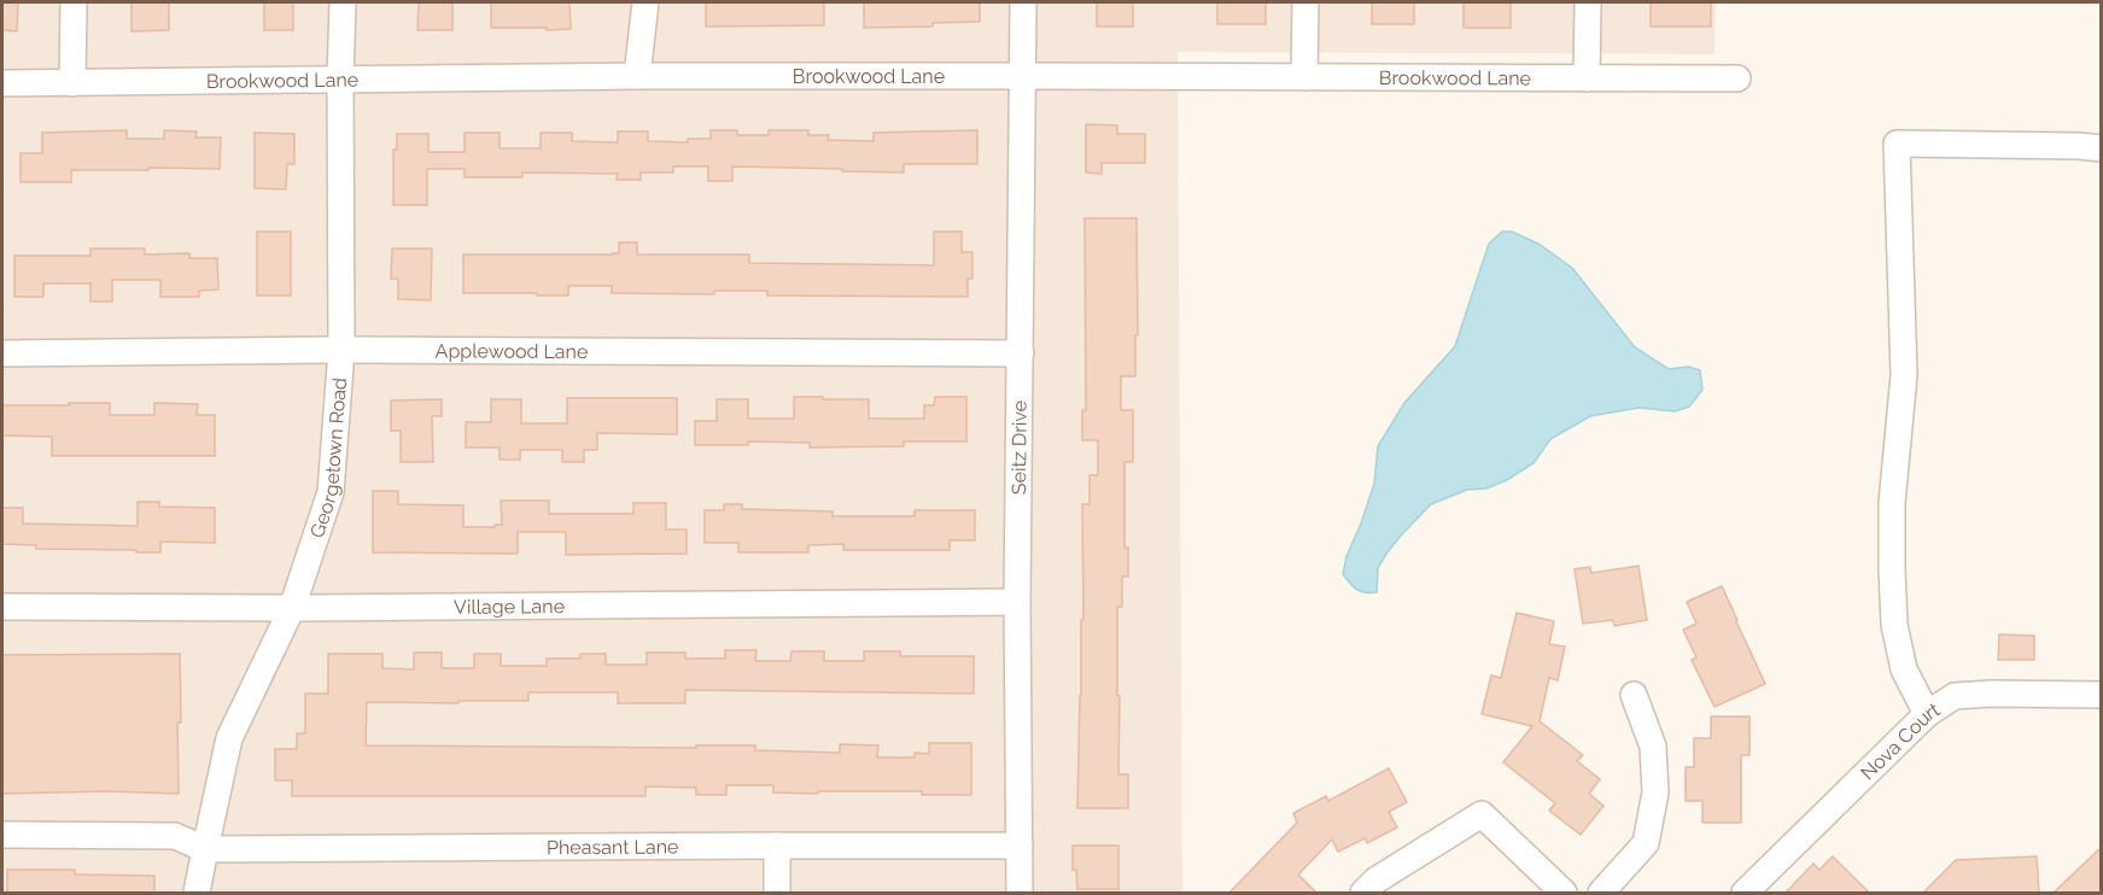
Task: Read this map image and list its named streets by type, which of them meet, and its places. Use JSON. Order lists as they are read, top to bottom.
{
  "streets": {
    "street": [
      "Brookwood Lane",
      "Applewood Lane",
      "Seitz Drive",
      "Georgetown Road",
      "Village Lane",
      "Nova Court",
      "Pheasant Lane"
    ]
  },
  "crossings": [
    ["Brookwood Lane", "Seitz Drive"],
    ["Brookwood Lane", "Georgetown Road"],
    ["Applewood Lane", "Seitz Drive"],
    ["Applewood Lane", "Georgetown Road"],
    ["Seitz Drive", "Village Lane"],
    ["Seitz Drive", "Pheasant Lane"],
    ["Georgetown Road", "Village Lane"],
    ["Georgetown Road", "Pheasant Lane"]
  ]
}
